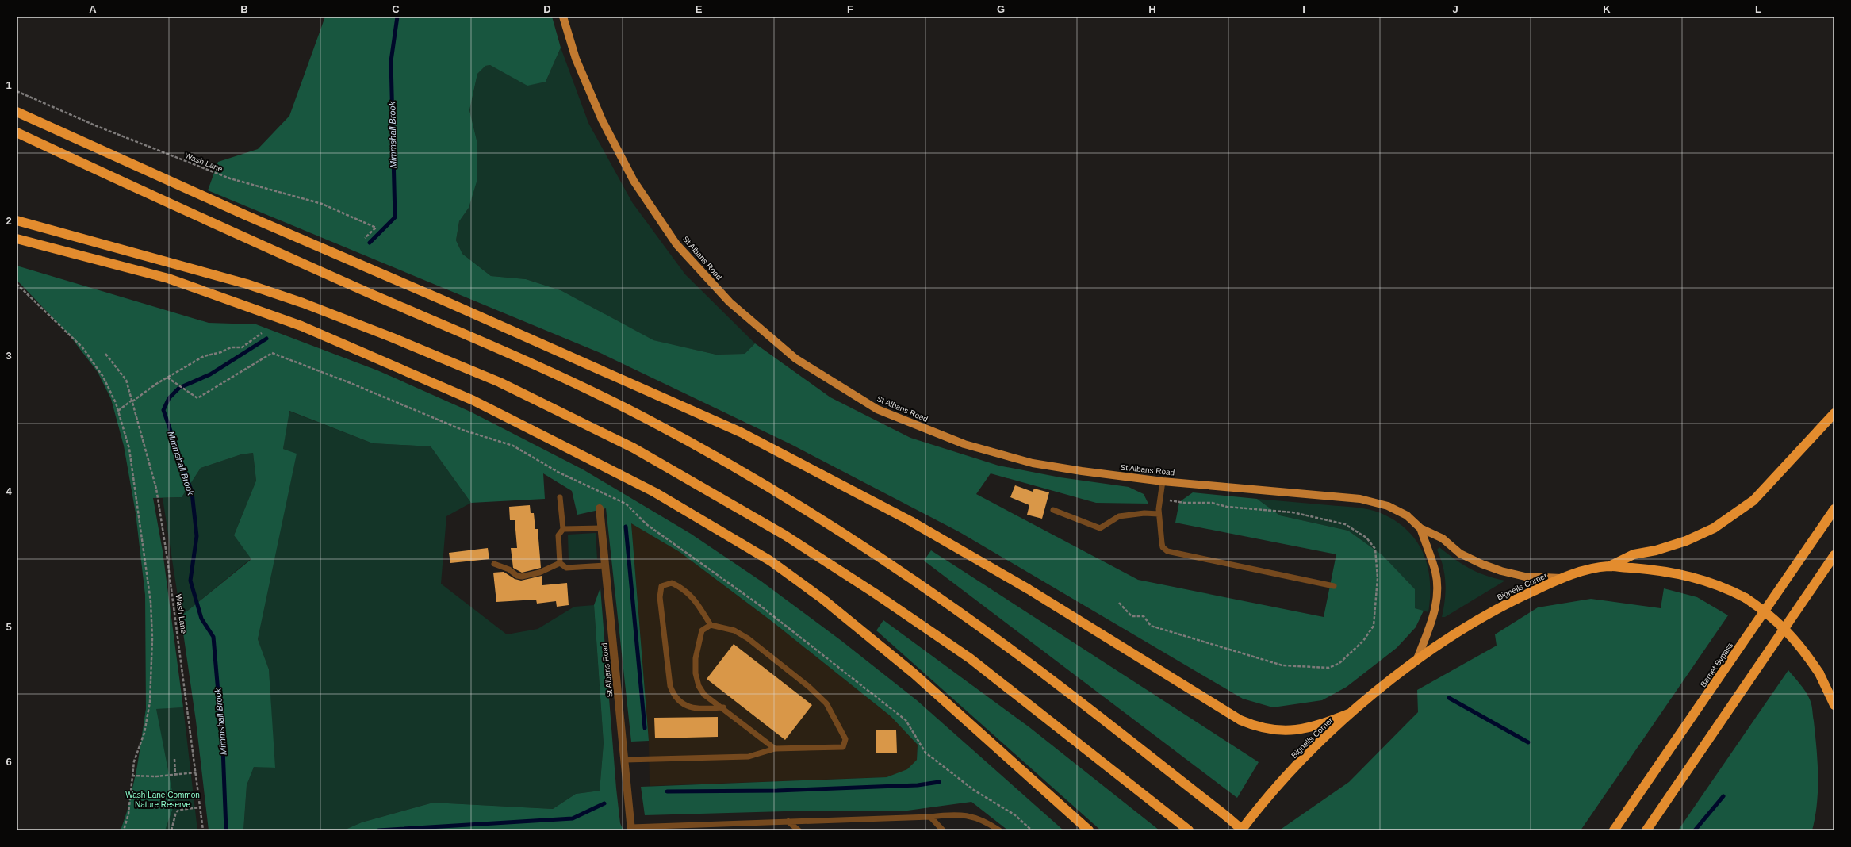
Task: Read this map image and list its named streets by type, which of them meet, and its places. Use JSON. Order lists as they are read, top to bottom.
{
  "streets": {
    "highway": ["Bignells Corner", "Barnet Bypass"],
    "main road": ["St Albans Road"],
    "path": ["Wash Lane"]
  },
  "crossings": [
    ["St Albans Road", "Bignells Corner"]
  ],
  "water": ["Mimmshall Brook"],
  "parks": ["Wash Lane Common Nature Reserve"],
  "grid": {
    "columns": [
      "A",
      "B",
      "C",
      "D",
      "E",
      "F",
      "G",
      "H",
      "I",
      "J",
      "K",
      "L"
    ],
    "rows": [
      "1",
      "2",
      "3",
      "4",
      "5",
      "6"
    ]
  }
}
